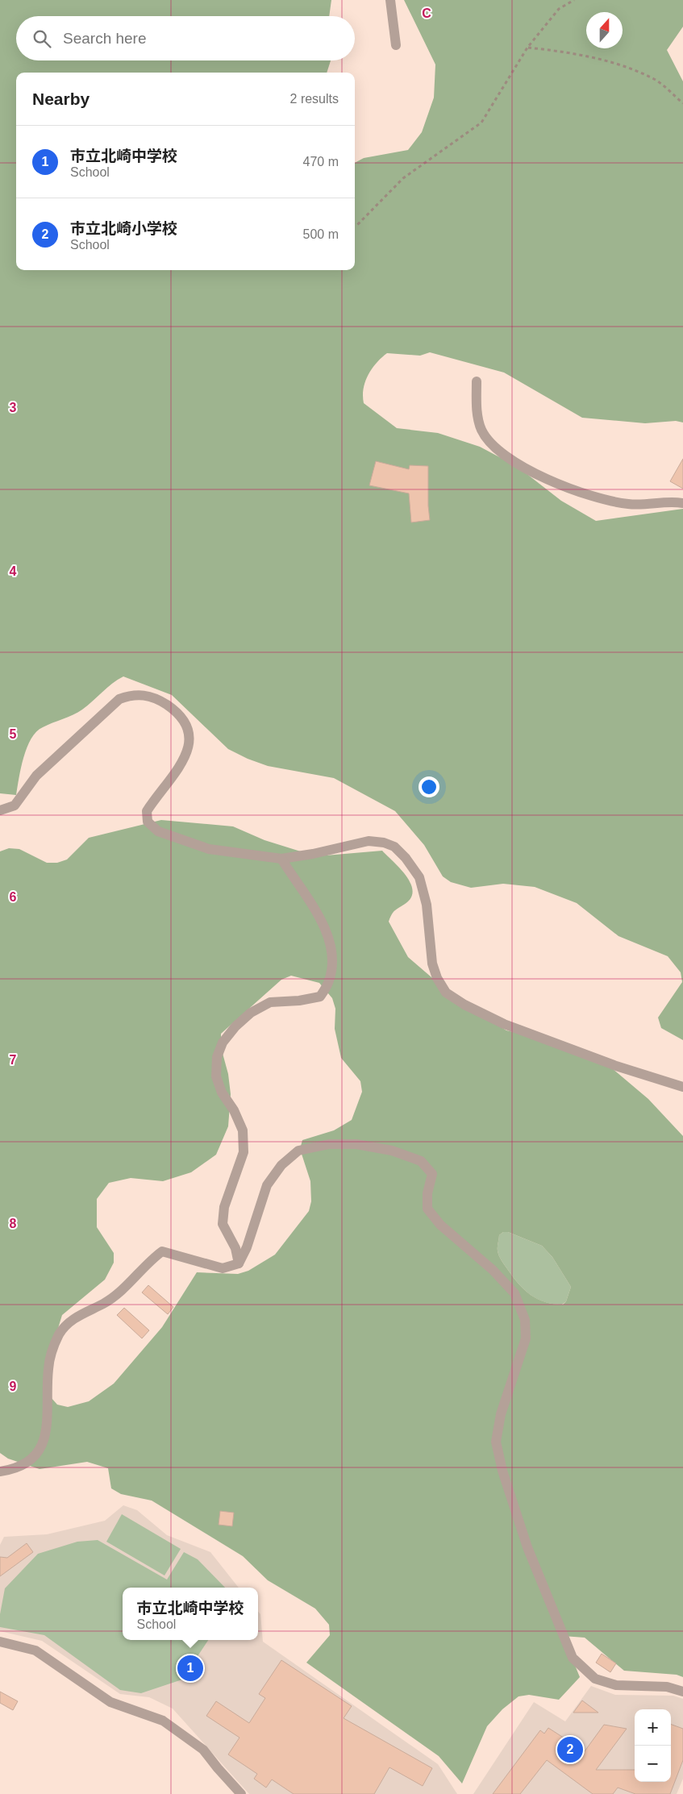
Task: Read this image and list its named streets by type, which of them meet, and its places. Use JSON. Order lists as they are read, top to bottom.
{
  "north": "top",
  "page": {
    "search": "Search here",
    "heading": ["Nearby", "2 results"],
    "list": [
      {
        "mark": "1",
        "name": "市立北崎中学校",
        "note": "School",
        "value": "470 m"
      },
      {
        "mark": "2",
        "name": "市立北崎小学校",
        "note": "School",
        "value": "500 m"
      }
    ],
    "popup": ["市立北崎中学校", "School"],
    "pins": ["1", "2"],
    "map_buttons": ["+", "−"]
  },
  "grid": {
    "columns": ["C"],
    "rows": [
      "3",
      "4",
      "5",
      "6",
      "7",
      "8",
      "9"
    ]
  }
}
